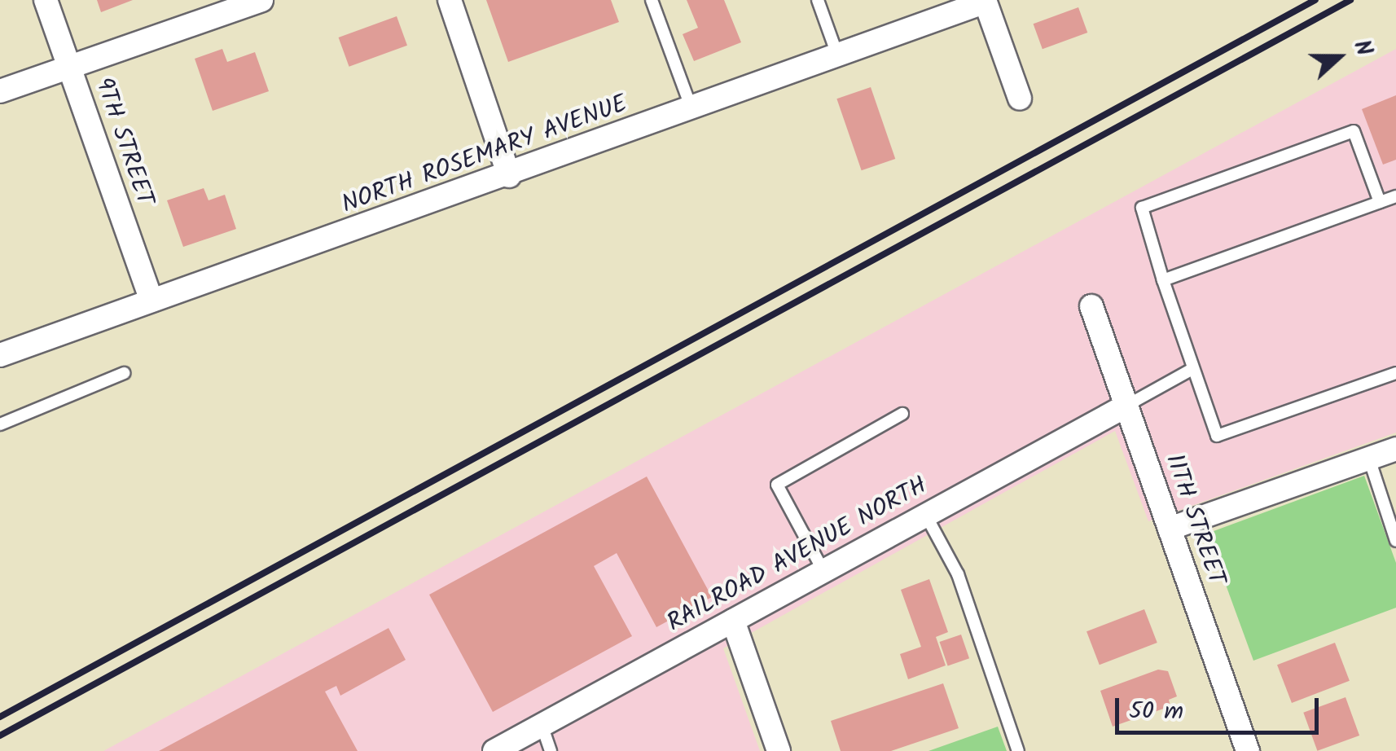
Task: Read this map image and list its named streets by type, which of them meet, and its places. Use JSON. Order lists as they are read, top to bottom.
{
  "streets": {
    "street": [
      "9TH STREET",
      "NORTH ROSEMARY AVENUE",
      "11TH STREET",
      "RAILROAD AVENUE NORTH"
    ]
  },
  "crossings": [
    ["9TH STREET", "NORTH ROSEMARY AVENUE"],
    ["11TH STREET", "RAILROAD AVENUE NORTH"]
  ],
  "scale_bar": "50 m",
  "north": "right"
}
